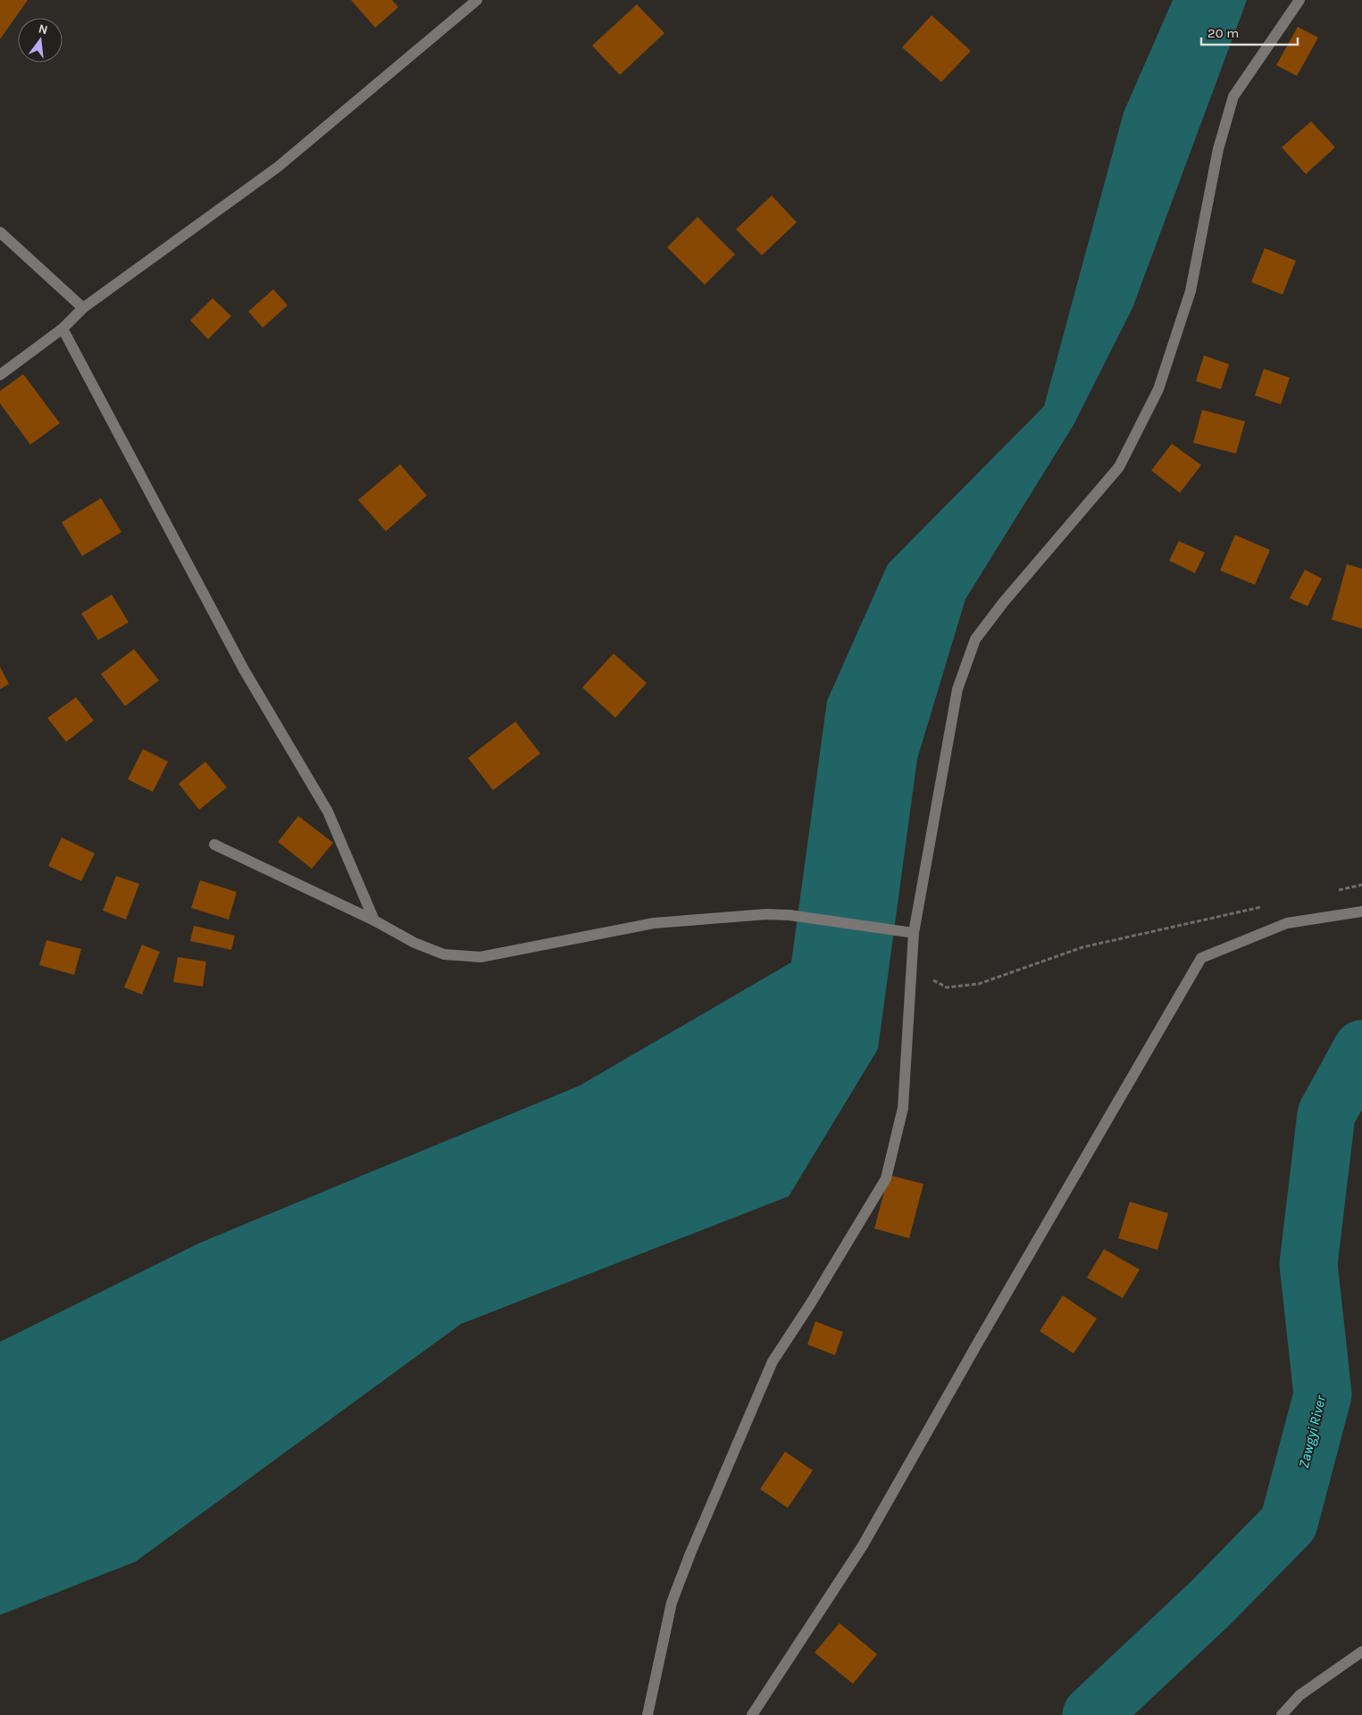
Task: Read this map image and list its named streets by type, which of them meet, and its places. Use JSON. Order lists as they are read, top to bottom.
{
  "water": ["Zawgyi River"],
  "scale_bar": "20 m",
  "north": "top"
}
